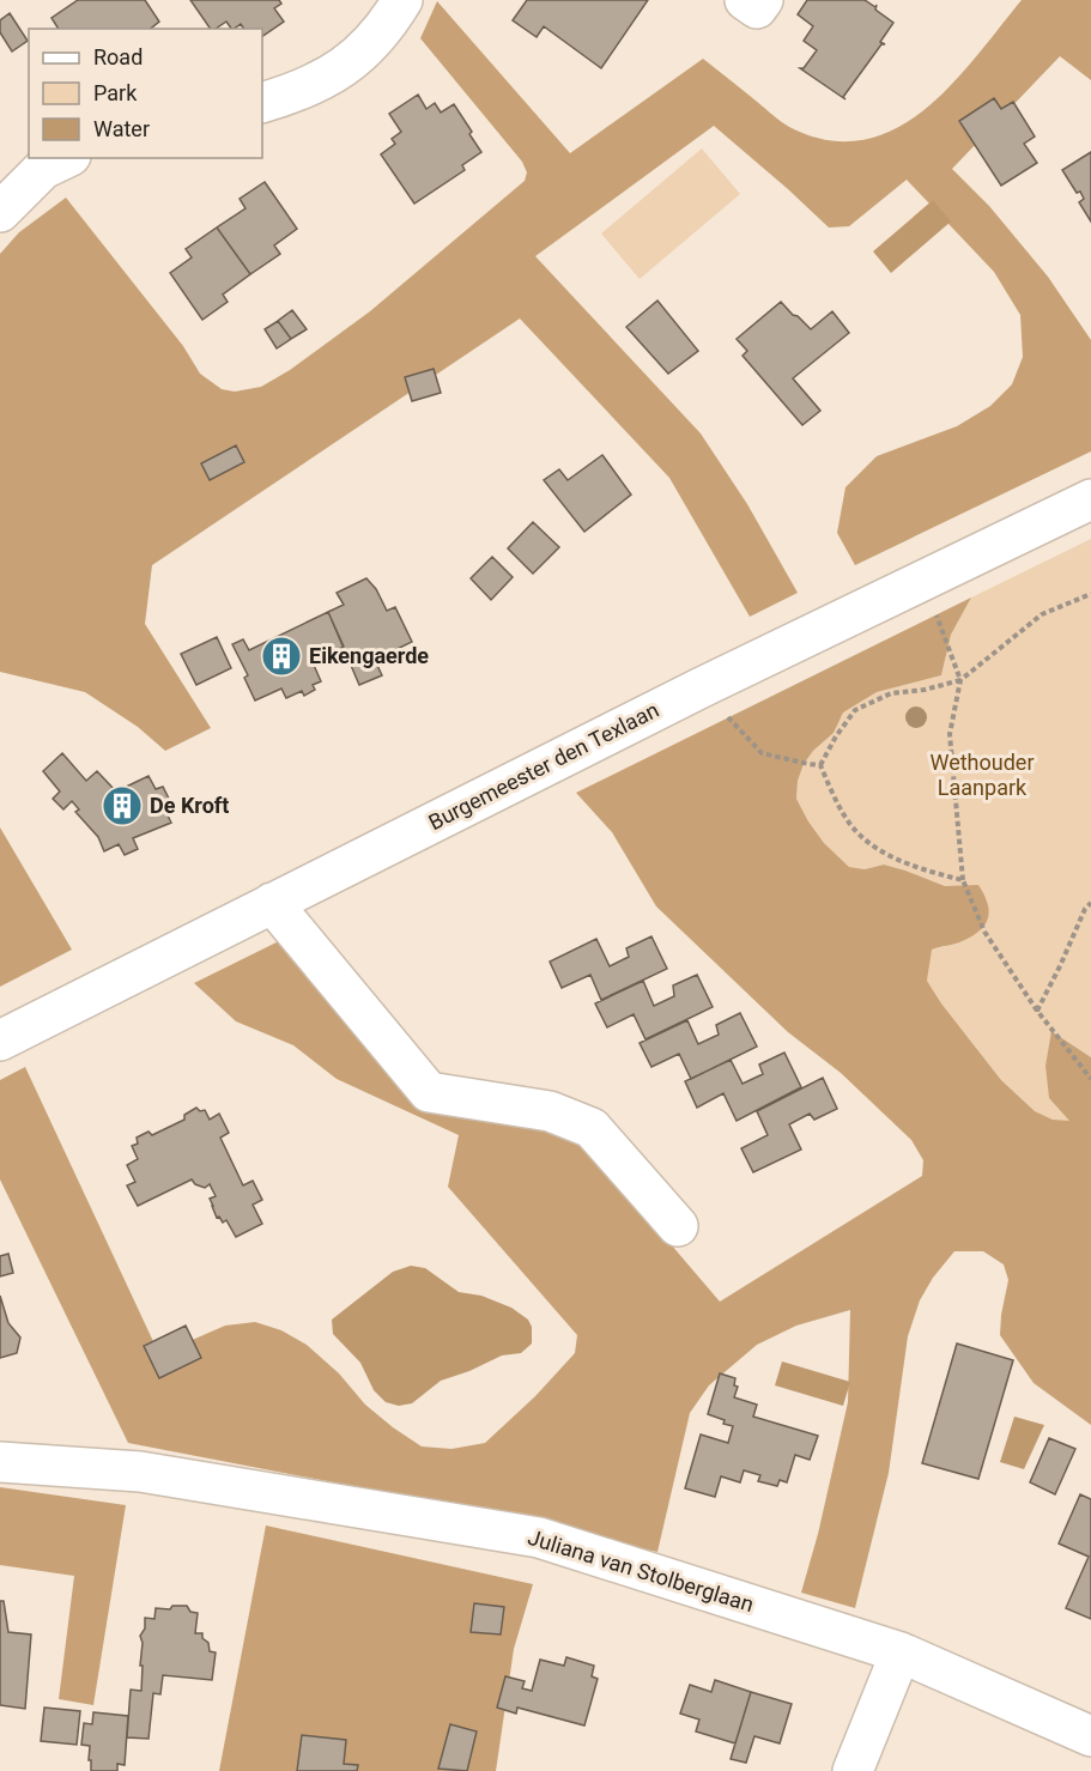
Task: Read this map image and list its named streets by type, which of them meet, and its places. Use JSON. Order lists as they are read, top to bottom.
{
  "streets": {
    "street": ["Burgemeester den Texlaan", "Juliana van Stolberglaan"]
  },
  "parks": ["Wethouder Laanpark"],
  "places": {
    "building": ["Eikengaerde", "De Kroft"]
  },
  "legend": ["Road", "Park", "Water"]
}
